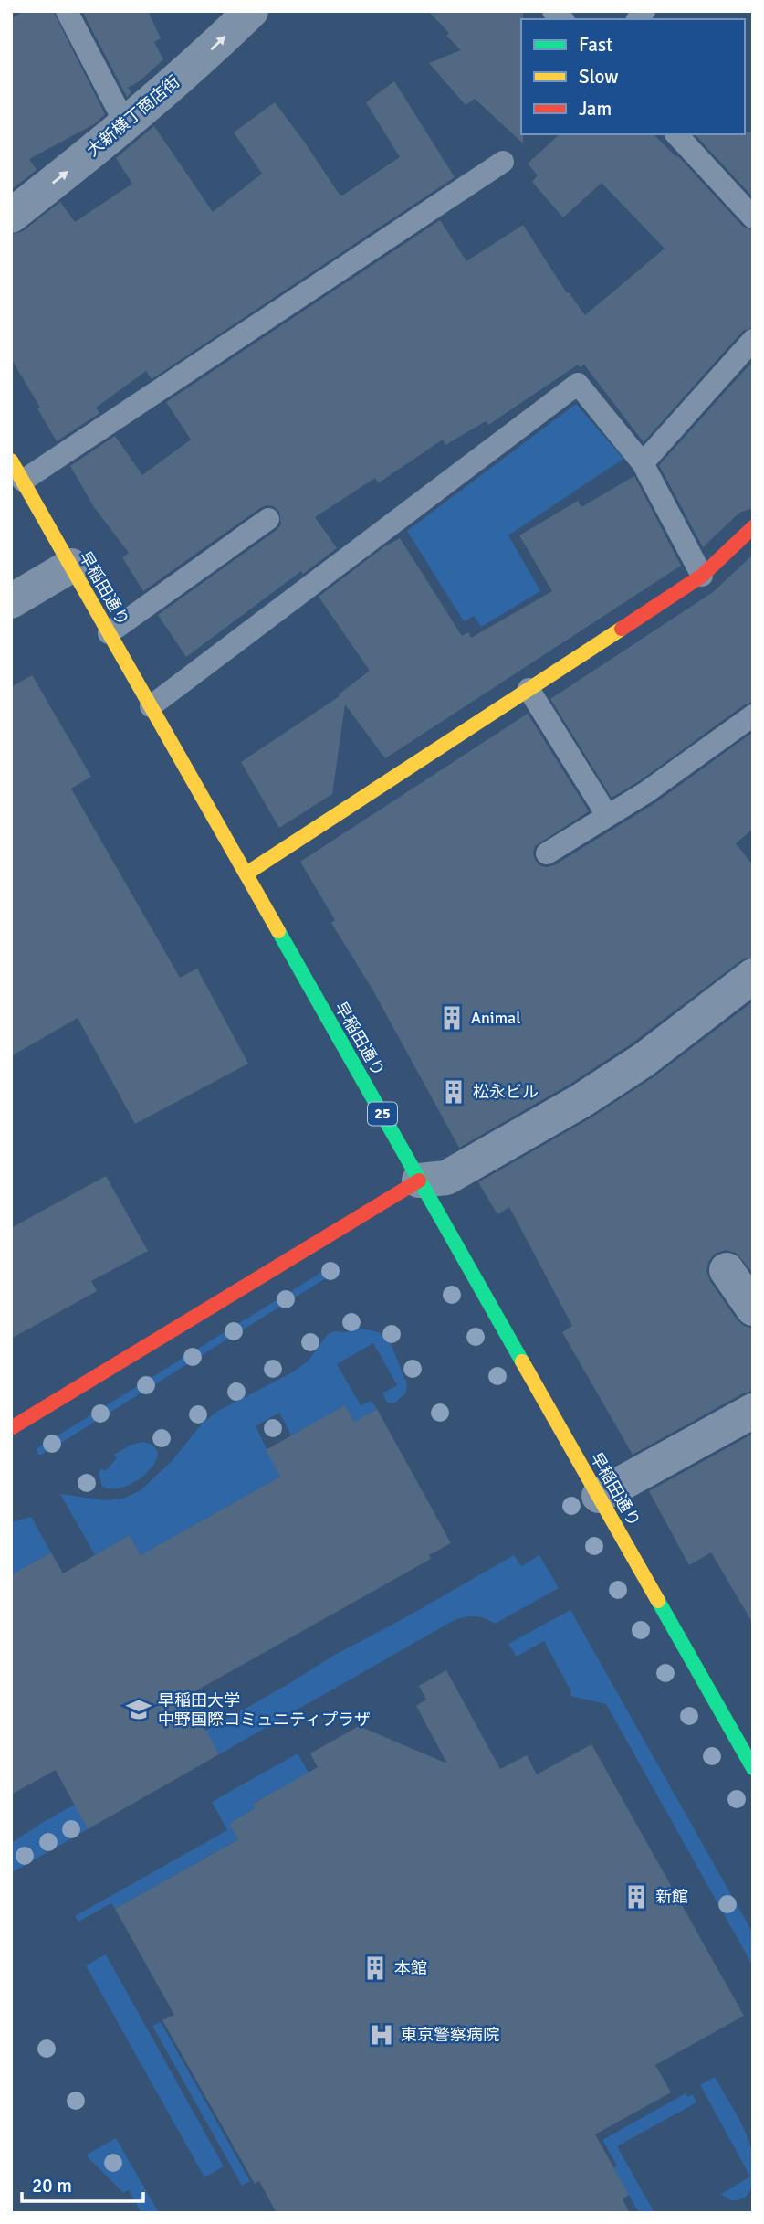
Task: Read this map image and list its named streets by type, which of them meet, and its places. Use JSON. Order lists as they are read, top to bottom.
{
  "streets": {
    "main road": ["早稲田通り", "25"],
    "street": ["大新横丁商店街"]
  },
  "one_way": ["大新横丁商店街"],
  "places": {
    "building": [
      "Animal",
      "松永ビル",
      "新館",
      "本館"
    ],
    "school or university": ["早稲田大学 中野国際コミュニティプラザ"],
    "hospital": ["東京警察病院"]
  },
  "legend": ["Fast", "Slow", "Jam"],
  "scale_bar": "20 m"
}
